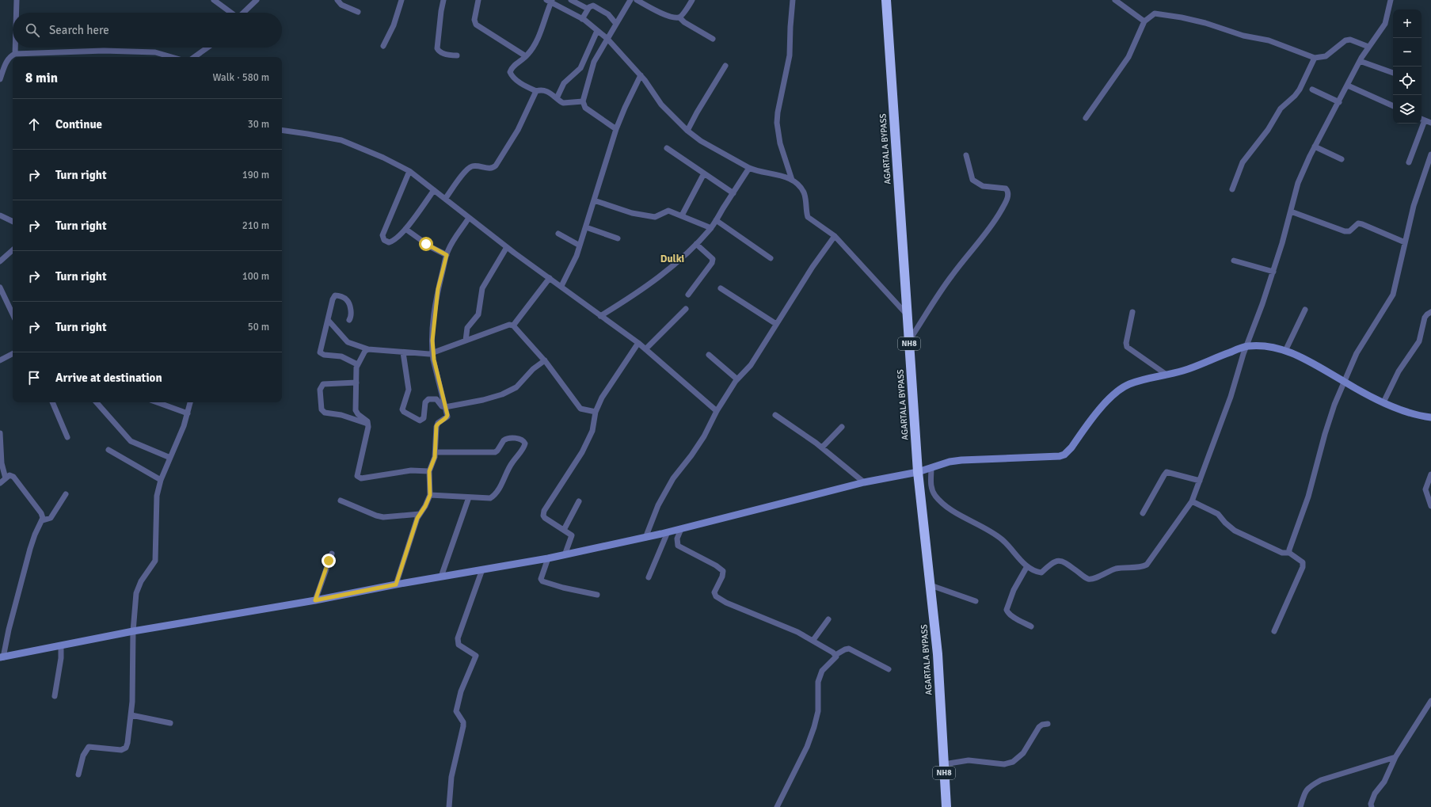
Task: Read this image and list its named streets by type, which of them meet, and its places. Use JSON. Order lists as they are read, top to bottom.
{
  "streets": {
    "highway": ["AGARTALA BYPASS", "NH8"]
  },
  "districts": ["Dulki"],
  "page": {
    "map_buttons": ["+", "−"],
    "search": "Search here",
    "heading": ["8 min", "Walk · 580 m"],
    "list": [
      ["Continue", "30 m"],
      ["Turn right", "190 m"],
      ["Turn right", "210 m"],
      ["Turn right", "100 m"],
      ["Turn right", "50 m"],
      "Arrive at destination"
    ]
  }
}
